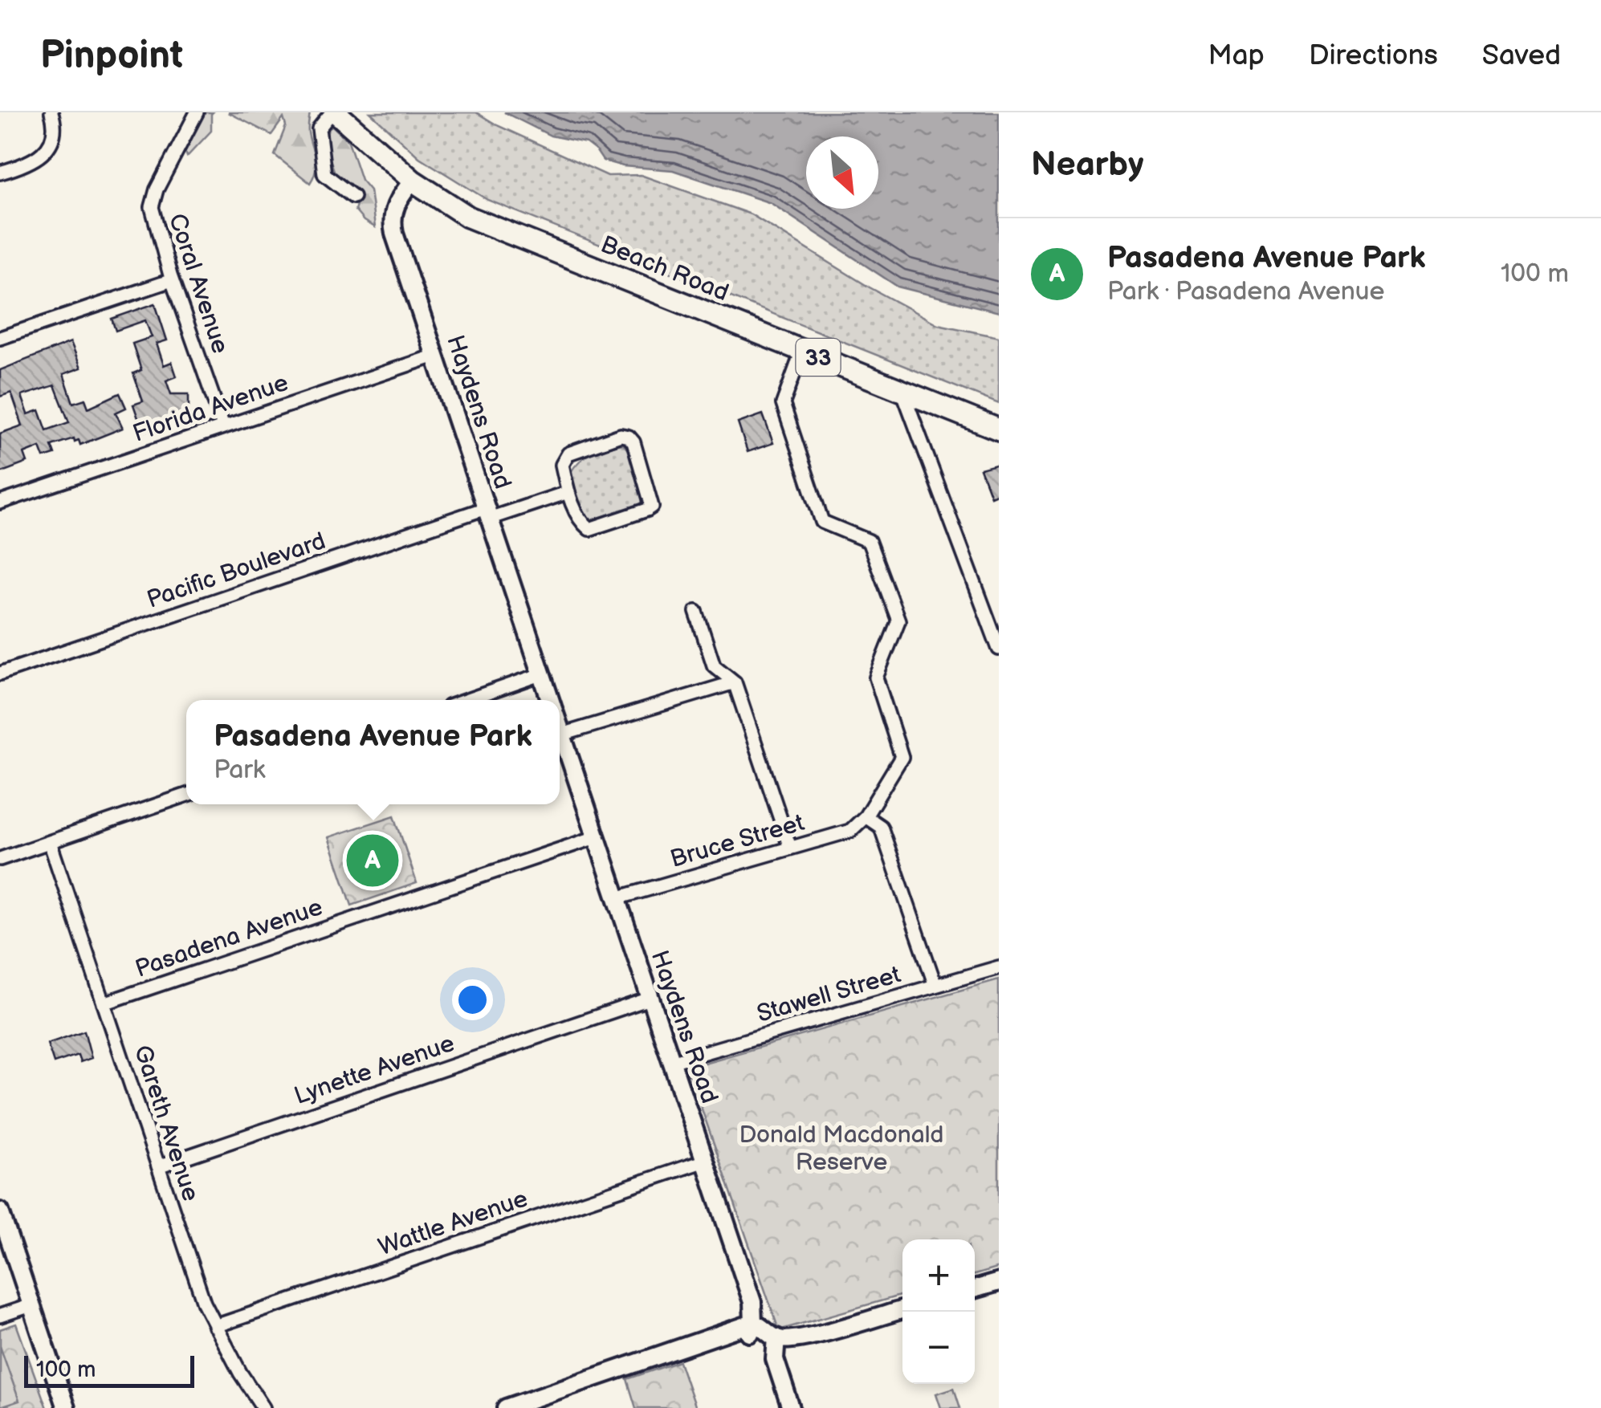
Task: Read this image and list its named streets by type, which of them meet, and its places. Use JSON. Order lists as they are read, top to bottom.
{
  "streets": {
    "main road": ["Beach Road", "33"],
    "street": [
      "Coral Avenue",
      "Florida Avenue",
      "Haydens Road",
      "Pacific Boulevard",
      "Bruce Street",
      "Pasadena Avenue",
      "Stawell Street",
      "Lynette Avenue",
      "Gareth Avenue",
      "Wattle Avenue"
    ]
  },
  "crossings": [
    ["Beach Road", "Haydens Road"],
    ["Coral Avenue", "Florida Avenue"],
    ["Florida Avenue", "Haydens Road"],
    ["Haydens Road", "Pacific Boulevard"],
    ["Haydens Road", "Bruce Street"],
    ["Haydens Road", "Pasadena Avenue"],
    ["Haydens Road", "Stawell Street"],
    ["Haydens Road", "Lynette Avenue"],
    ["Haydens Road", "Wattle Avenue"],
    ["Pasadena Avenue", "Gareth Avenue"],
    ["Lynette Avenue", "Gareth Avenue"],
    ["Gareth Avenue", "Wattle Avenue"]
  ],
  "parks": ["Donald Macdonald Reserve"],
  "scale_bar": "100 m",
  "north": "bottom right",
  "page": {
    "header": "Pinpoint",
    "nav": ["Map", "Directions", "Saved"],
    "heading": "Nearby",
    "list": [
      {
        "mark": "A",
        "name": "Pasadena Avenue Park",
        "note": "Park · Pasadena Avenue",
        "value": "100 m"
      }
    ],
    "popup": ["Pasadena Avenue Park", "Park"],
    "pins": "A",
    "map_buttons": ["+", "−"],
    "scale": "100 m"
  }
}
